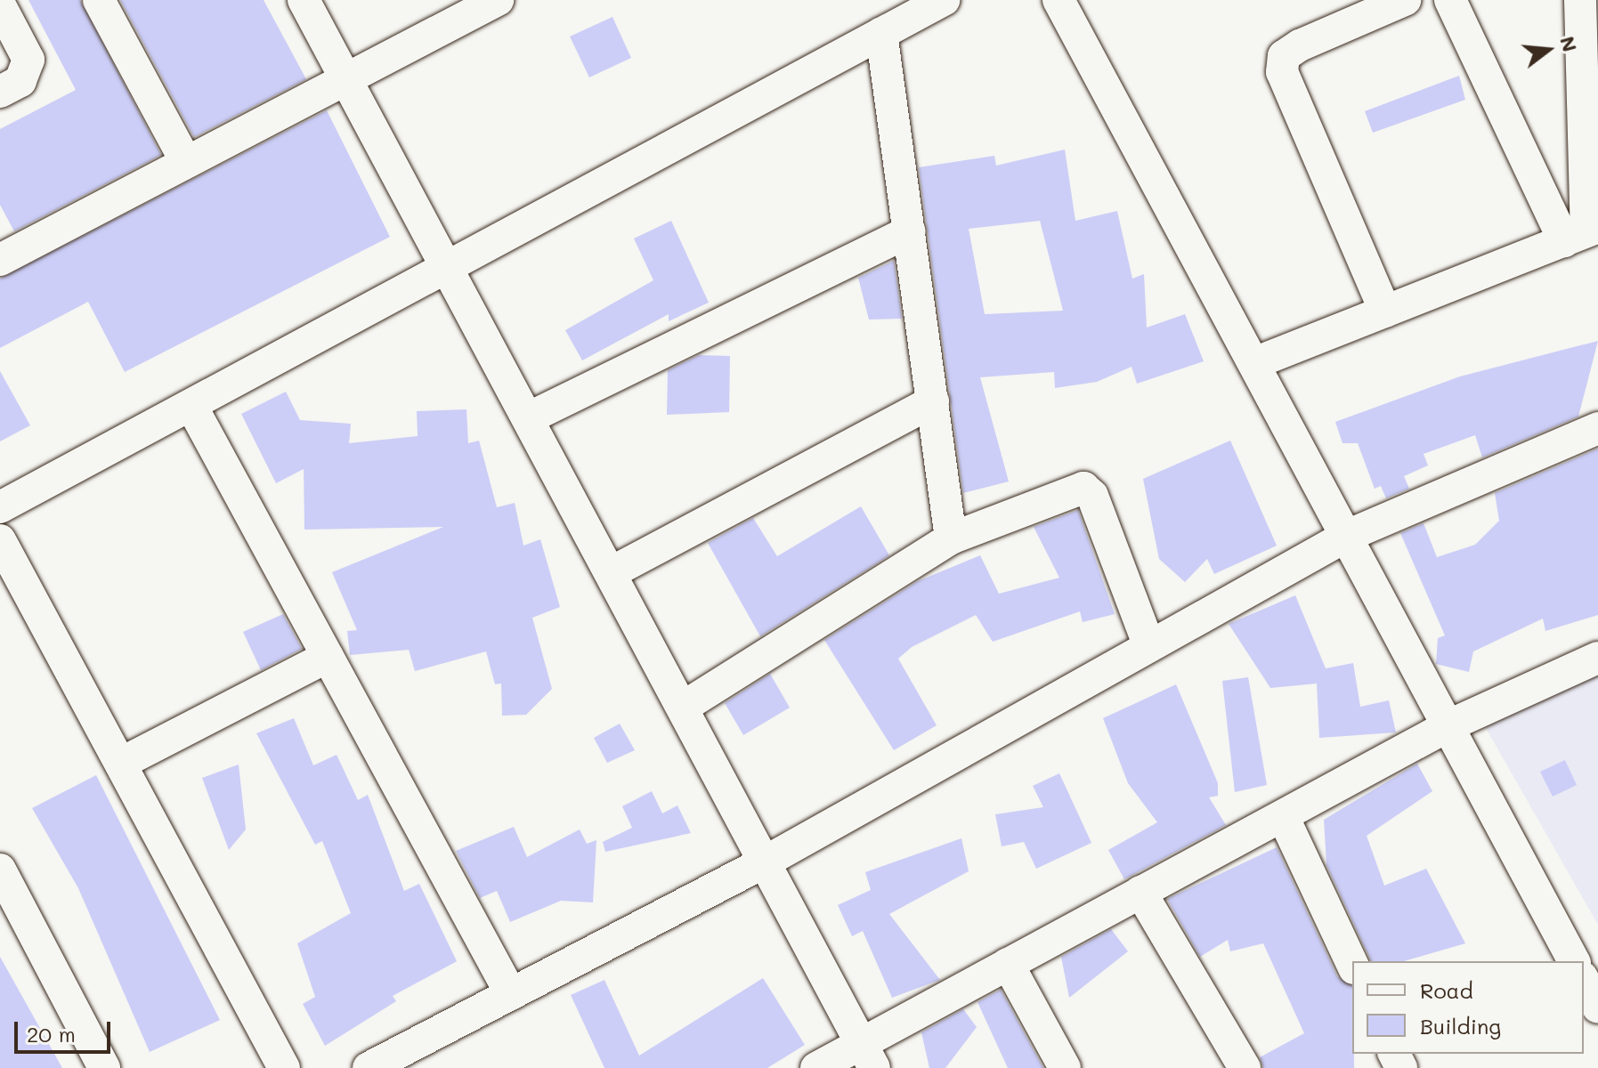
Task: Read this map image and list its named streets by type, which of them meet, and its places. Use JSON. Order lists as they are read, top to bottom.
{
  "legend": ["Road", "Building"],
  "scale_bar": "20 m",
  "north": "right"
}
